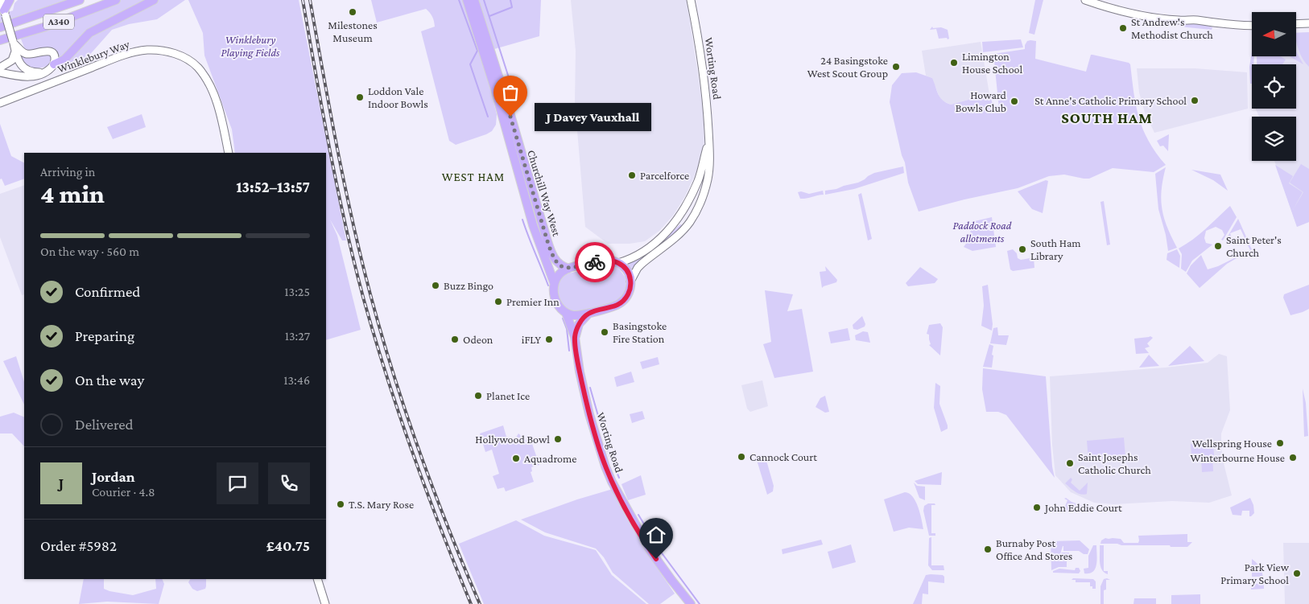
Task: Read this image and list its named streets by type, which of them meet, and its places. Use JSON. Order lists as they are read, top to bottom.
{
  "streets": {
    "main road": ["A340", "Worting Road", "Churchill Way West"],
    "street": ["Winklebury Way"]
  },
  "crossings": [
    ["Worting Road", "Churchill Way West"]
  ],
  "districts": ["SOUTH HAM", "WEST HAM"],
  "parks": ["Winklebury Playing Fields", "Paddock Road allotments"],
  "places": [
    "Milestones Museum",
    "St Andrew's Methodist Church",
    "Limington House School",
    "24 Basingstoke West Scout Group",
    "Loddon Vale Indoor Bowls",
    "St Anne's Catholic Primary School",
    "Howard Bowls Club",
    "J Davey Vauxhall",
    "Parcelforce",
    "Saint Peter's Church",
    "South Ham Library",
    "Buzz Bingo",
    "Premier Inn",
    "Basingstoke Fire Station",
    "Odeon",
    "iFLY",
    "Planet Ice",
    "Hollywood Bowl",
    "Wellspring House",
    "Cannock Court",
    "Winterbourne House",
    "Aquadrome",
    "Saint Josephs Catholic Church",
    "T.S. Mary Rose",
    "John Eddie Court",
    "Burnaby Post Office And Stores",
    "Park View Primary School"
  ],
  "north": "left",
  "page": {
    "bubble": "J Davey Vauxhall",
    "heading": ["4 min", "Arriving in", "13:52–13:57"],
    "panel": [
      "Jordan",
      "Courier · 4.8",
      "Order #5982",
      "£40.75"
    ],
    "bar": "On the way · 560 m",
    "list": [
      ["Confirmed", "13:25"],
      ["Preparing", "13:27"],
      ["On the way", "13:46"],
      "Delivered"
    ],
    "round": "J"
  }
}
